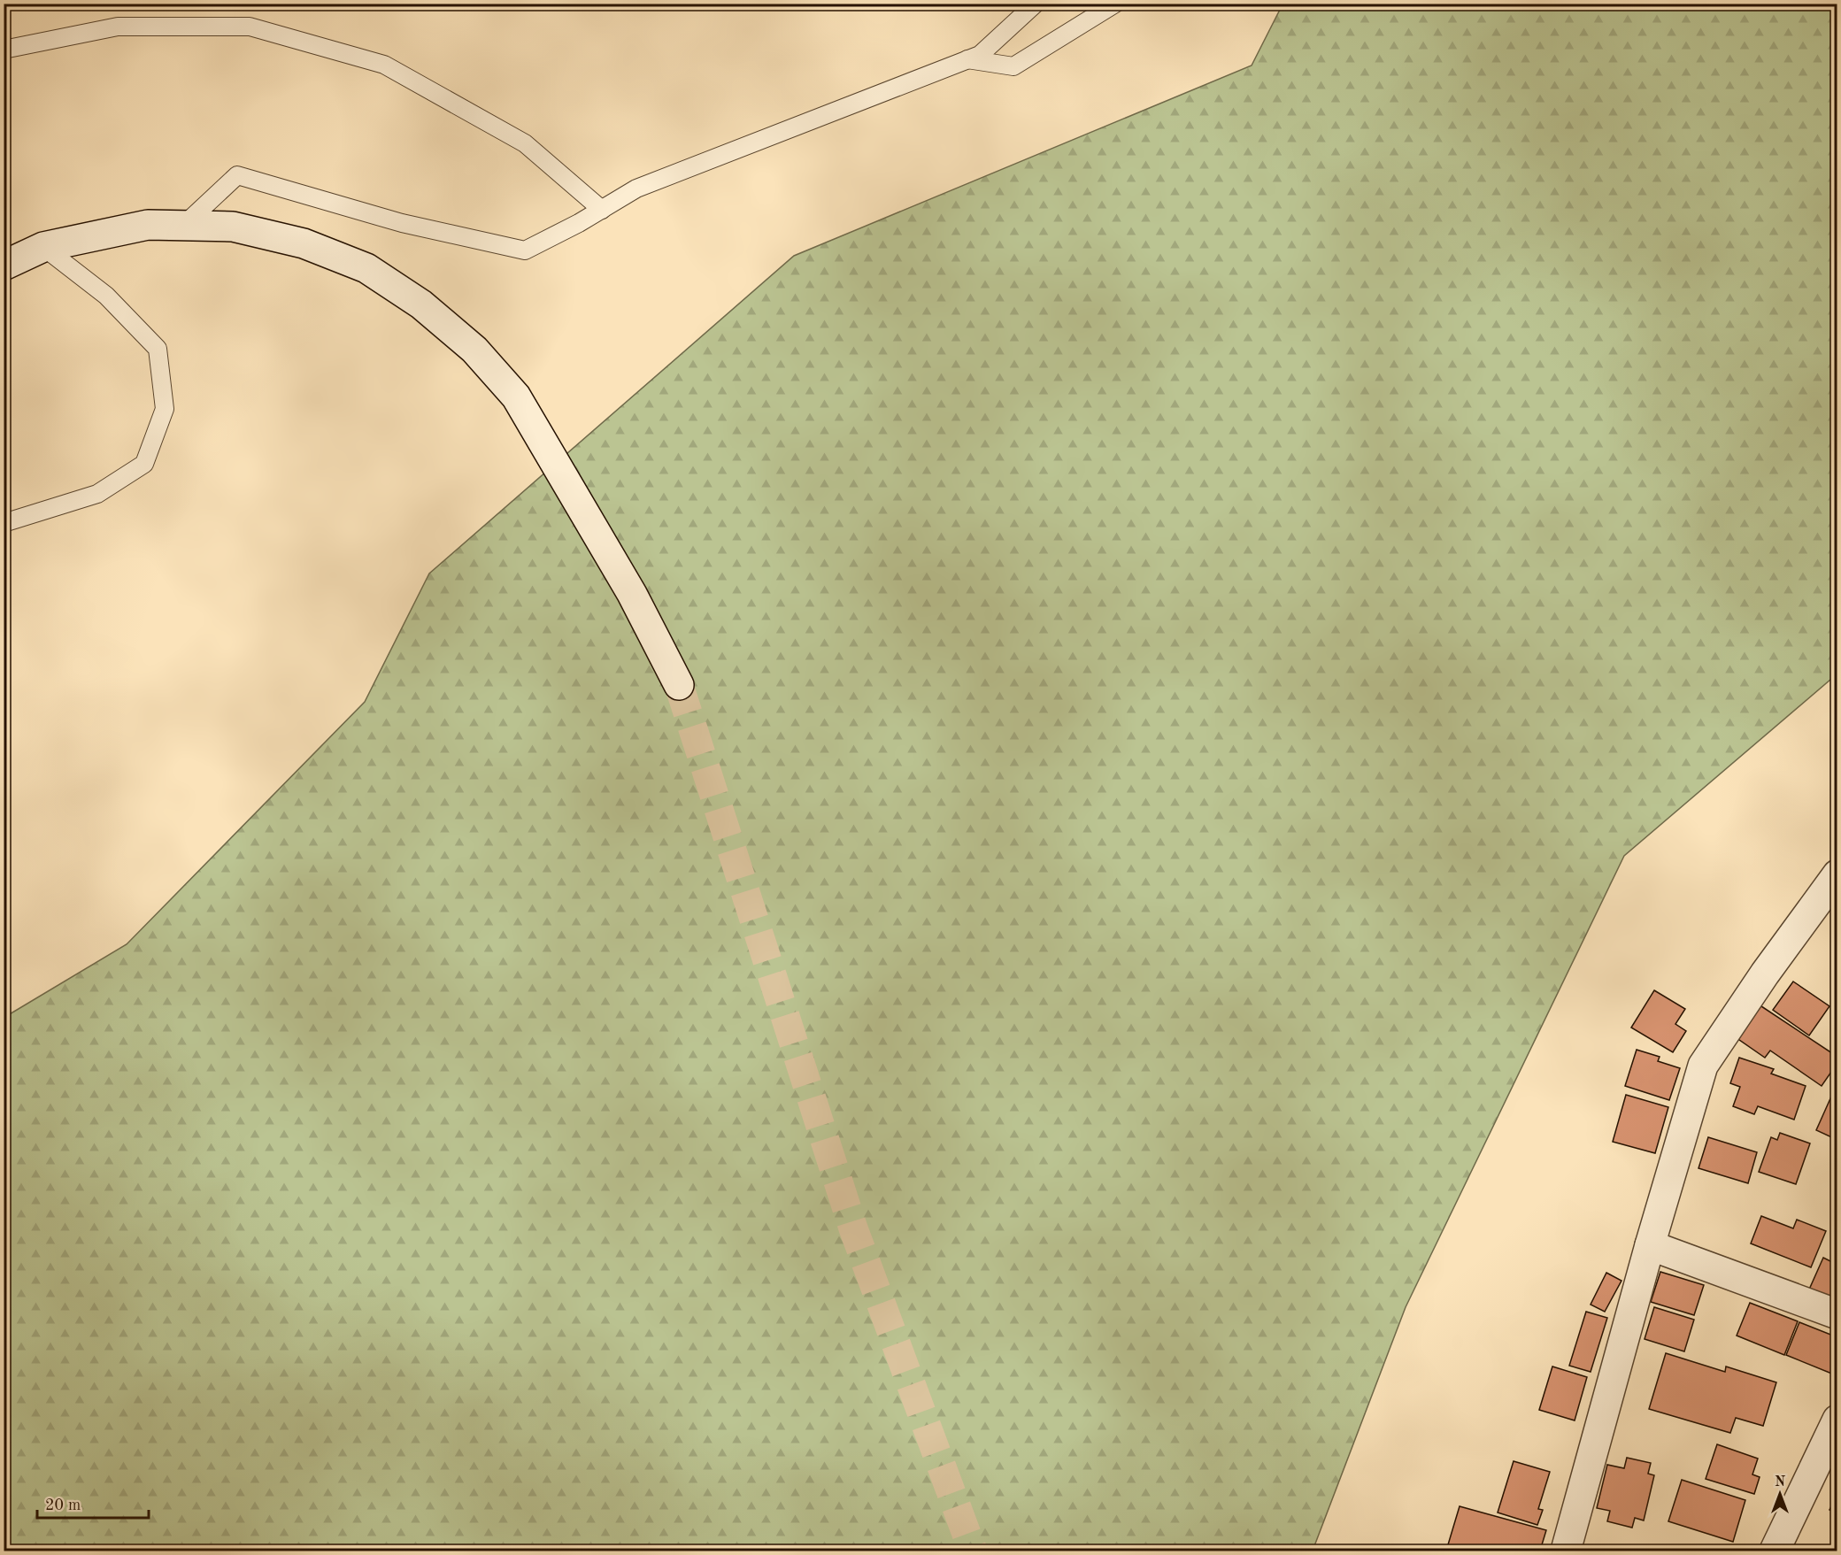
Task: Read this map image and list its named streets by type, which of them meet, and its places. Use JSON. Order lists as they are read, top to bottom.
{
  "scale_bar": "20 m",
  "north": "top"
}
